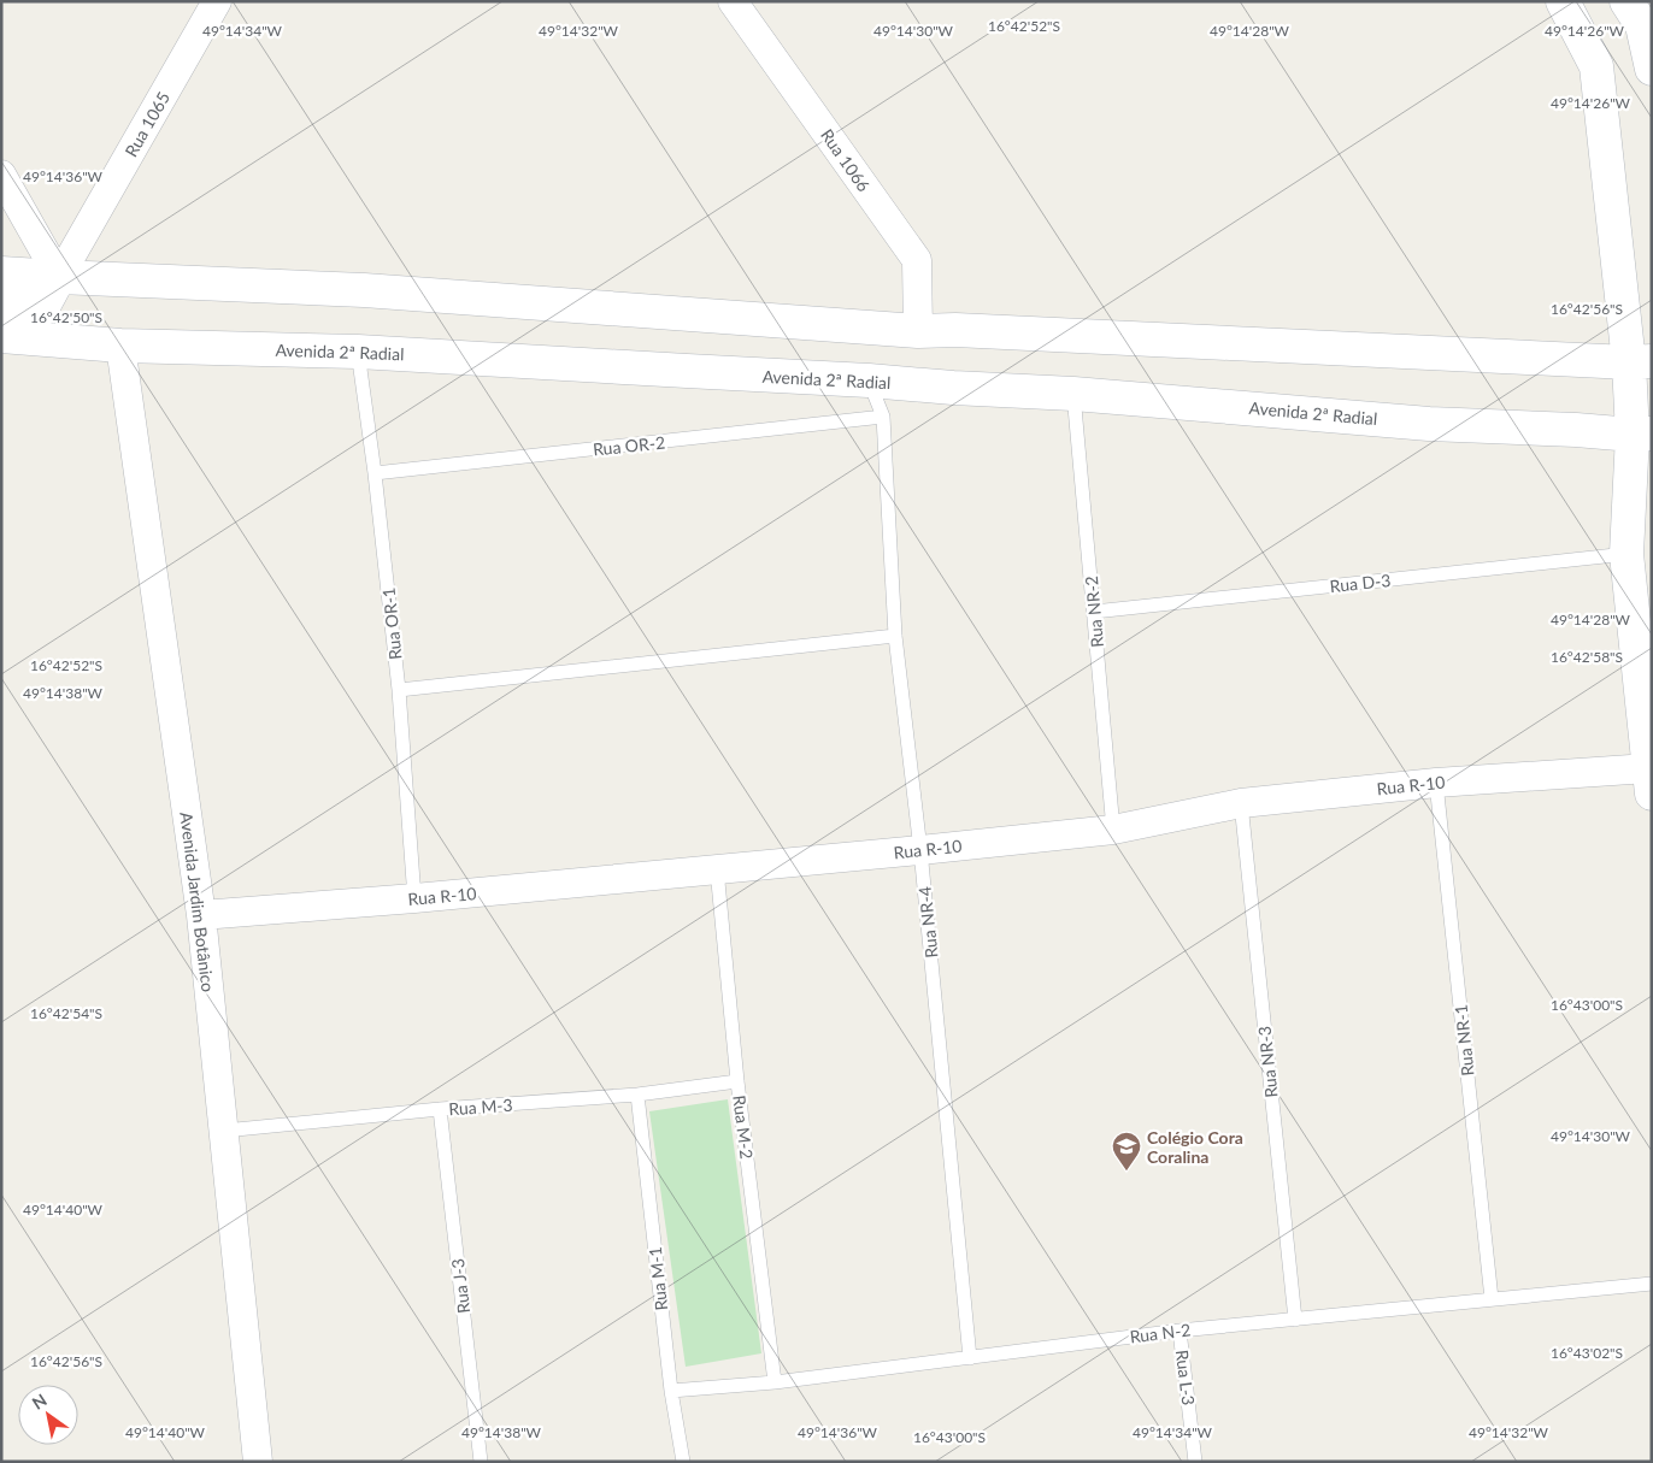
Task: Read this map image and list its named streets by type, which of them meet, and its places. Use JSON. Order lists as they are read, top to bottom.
{
  "streets": {
    "main road": ["Avenida 2ª Radial"],
    "street": [
      "Rua 1065",
      "Rua 1066",
      "Rua R-10",
      "Avenida Jardim Botânico"
    ],
    "lane": [
      "Rua OR-2",
      "Rua D-3",
      "Rua NR-2",
      "Rua OR-1",
      "Rua NR-4",
      "Rua NR-1",
      "Rua NR-3",
      "Rua M-3",
      "Rua M-2",
      "Rua M-1",
      "Rua J-3",
      "Rua N-2",
      "Rua L-3"
    ]
  },
  "crossings": [
    ["Avenida 2ª Radial", "Rua NR-2"],
    ["Avenida 2ª Radial", "Rua OR-1"],
    ["Avenida 2ª Radial", "Avenida Jardim Botânico"],
    ["Avenida 2ª Radial", "Rua NR-4"],
    ["Rua OR-2", "Rua OR-1"],
    ["Rua OR-2", "Rua NR-4"],
    ["Rua D-3", "Rua NR-2"],
    ["Rua NR-2", "Rua R-10"],
    ["Rua OR-1", "Rua R-10"],
    ["Rua R-10", "Avenida Jardim Botânico"],
    ["Rua R-10", "Rua NR-4"],
    ["Rua R-10", "Rua NR-1"],
    ["Rua R-10", "Rua NR-3"],
    ["Rua R-10", "Rua M-2"],
    ["Avenida Jardim Botânico", "Rua M-3"],
    ["Rua NR-4", "Rua N-2"],
    ["Rua NR-1", "Rua N-2"],
    ["Rua NR-3", "Rua N-2"],
    ["Rua M-3", "Rua M-2"],
    ["Rua M-3", "Rua M-1"],
    ["Rua M-3", "Rua J-3"],
    ["Rua M-2", "Rua N-2"],
    ["Rua M-1", "Rua N-2"],
    ["Rua N-2", "Rua L-3"]
  ],
  "places": {
    "school or university": ["Colégio Cora Coralina"]
  },
  "north": "top left",
  "coordinates": [
    "16°42'52\"S",
    "49°14'34\"W",
    "49°14'32\"W",
    "49°14'30\"W",
    "49°14'28\"W",
    "49°14'26\"W",
    "49°14'36\"W",
    "16°42'56\"S",
    "16°42'50\"S",
    "16°42'58\"S",
    "49°14'38\"W",
    "16°43'00\"S",
    "16°42'54\"S",
    "49°14'40\"W",
    "16°43'02\"S"
  ]
}
